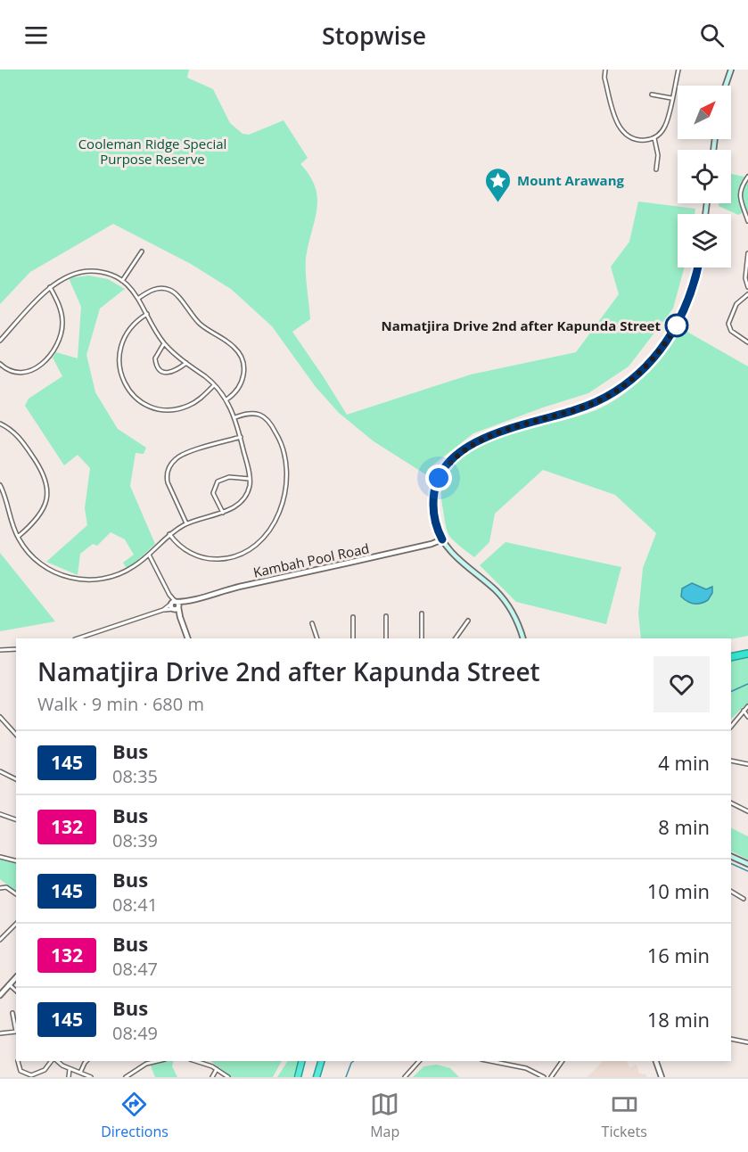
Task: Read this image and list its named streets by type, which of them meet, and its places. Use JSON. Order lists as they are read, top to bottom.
{
  "streets": {
    "street": ["Kambah Pool Road"]
  },
  "parks": ["Cooleman Ridge Special Purpose Reserve"],
  "places": {
    "place": ["Mount Arawang"],
    "other": ["Namatjira Drive 2nd after Kapunda Street"]
  },
  "lines": ["bus line 145"],
  "north": "top right",
  "page": {
    "header": "Stopwise",
    "heading": ["Namatjira Drive 2nd after Kapunda Street", "Walk · 9 min · 680 m"],
    "list": [
      {
        "mark": "145",
        "name": "Bus",
        "note": "08:35",
        "value": "4 min"
      },
      {
        "mark": "132",
        "name": "Bus",
        "note": "08:39",
        "value": "8 min"
      },
      {
        "mark": "145",
        "name": "Bus",
        "note": "08:41",
        "value": "10 min"
      },
      {
        "mark": "132",
        "name": "Bus",
        "note": "08:47",
        "value": "16 min"
      },
      {
        "mark": "145",
        "name": "Bus",
        "note": "08:49",
        "value": "18 min"
      }
    ],
    "tabs": ["Directions", "Map", "Tickets"]
  }
}
